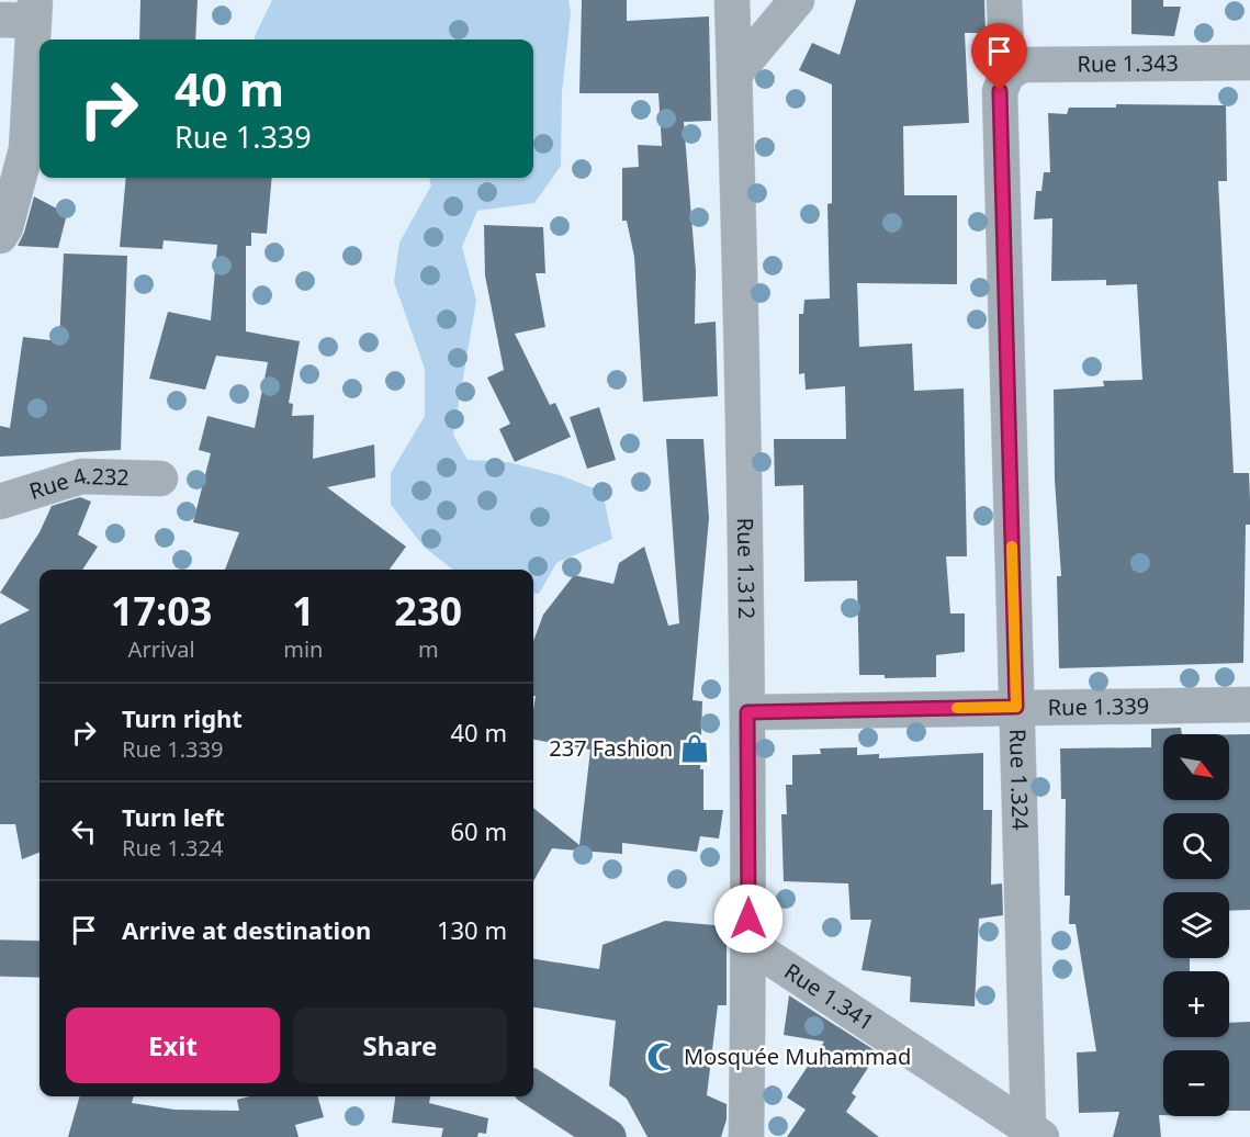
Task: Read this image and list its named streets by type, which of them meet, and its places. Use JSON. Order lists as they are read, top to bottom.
{
  "streets": {
    "street": [
      "Rue 1.343",
      "Rue 4.232",
      "Rue 1.312",
      "Rue 1.339",
      "Rue 1.324",
      "Rue 1.341"
    ]
  },
  "crossings": [
    ["Rue 1.343", "Rue 1.324"],
    ["Rue 1.312", "Rue 1.339"],
    ["Rue 1.312", "Rue 1.341"],
    ["Rue 1.339", "Rue 1.324"],
    ["Rue 1.324", "Rue 1.341"]
  ],
  "places": {
    "shop": ["237 Fashion"],
    "mosque": ["Mosquée Muhammad"]
  },
  "north": "bottom right",
  "page": {
    "turn": ["40 m", "Rue 1.339"],
    "eta": [
      "17:03",
      "Arrival",
      "1",
      "min",
      "230",
      "m"
    ],
    "list": [
      {
        "name": "Turn right",
        "note": "Rue 1.339",
        "value": "40 m"
      },
      {
        "name": "Turn left",
        "note": "Rue 1.324",
        "value": "60 m"
      },
      {
        "name": "Arrive at destination",
        "value": "130 m"
      }
    ],
    "map_buttons": ["+", "−"],
    "buttons": ["Exit", "Share"]
  }
}
